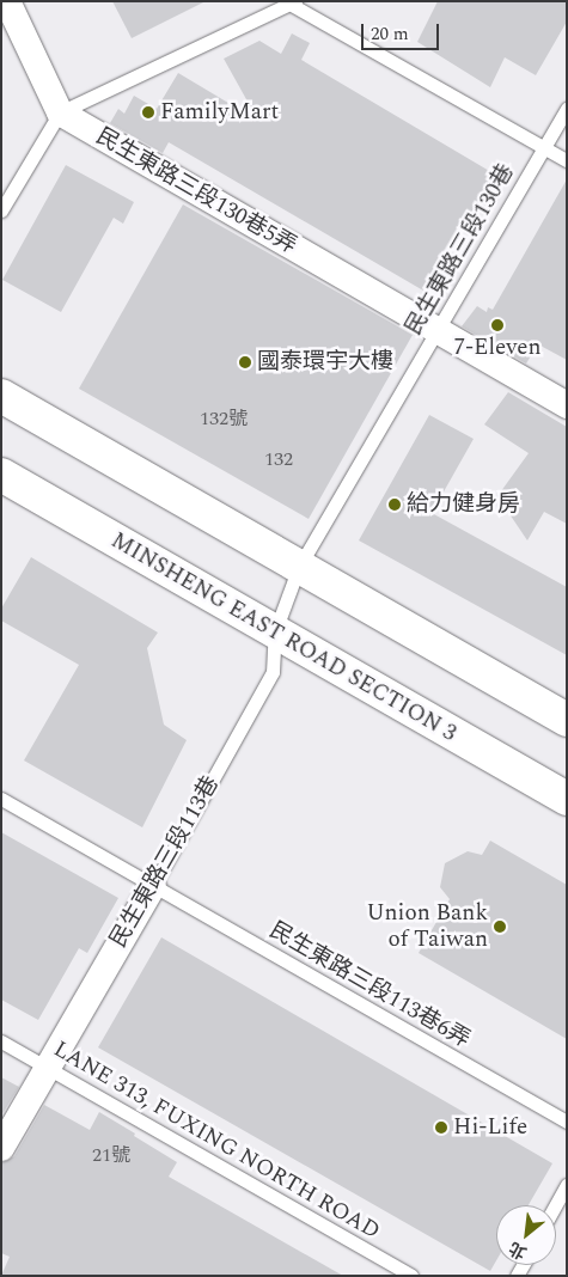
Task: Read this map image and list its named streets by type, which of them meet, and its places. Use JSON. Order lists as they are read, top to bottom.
{
  "streets": {
    "street": ["民生東路三段130巷5弄", "MINSHENG EAST ROAD SECTION 3", "民生東路三段113巷"],
    "lane": ["民生東路三段130巷", "民生東路三段113巷6弄", "LANE 313, FUXING NORTH ROAD"]
  },
  "crossings": [
    ["民生東路三段130巷5弄", "民生東路三段130巷"],
    ["民生東路三段130巷", "民生東路三段113巷"],
    ["MINSHENG EAST ROAD SECTION 3", "民生東路三段113巷"],
    ["民生東路三段113巷", "民生東路三段113巷6弄"],
    ["民生東路三段113巷", "LANE 313, FUXING NORTH ROAD"]
  ],
  "places": [
    "FamilyMart",
    "7-Eleven",
    "國泰環宇大樓",
    "給力健身房",
    "Union Bank of Taiwan",
    "Hi-Life"
  ],
  "house_numbers": ["132號", "132", "21號"],
  "scale_bar": "20 m",
  "north": "bottom left"
}
